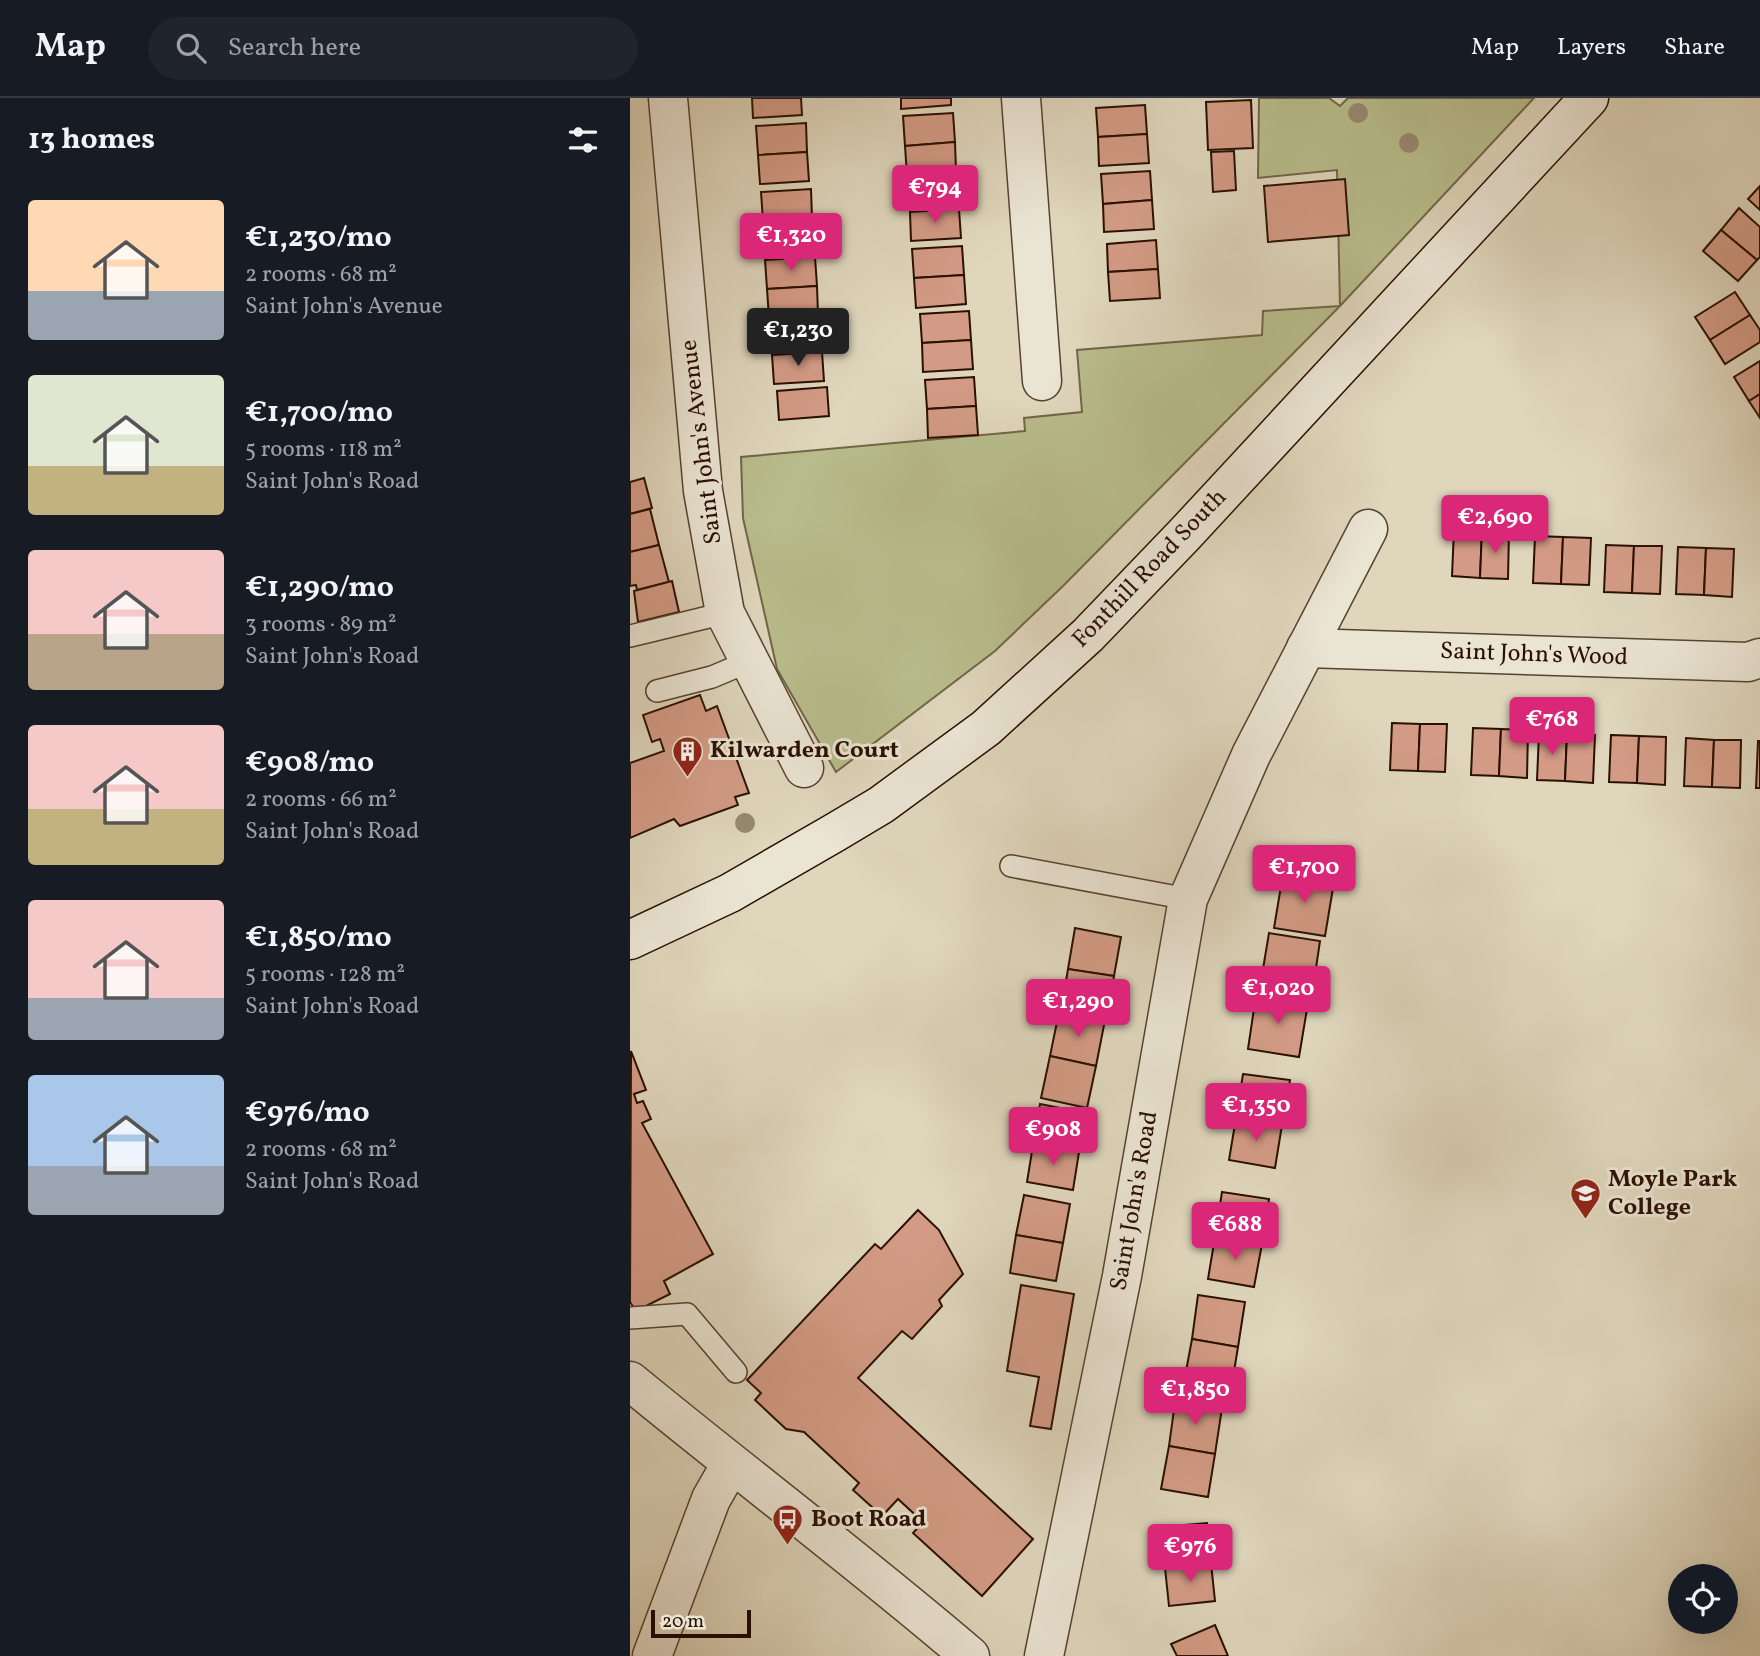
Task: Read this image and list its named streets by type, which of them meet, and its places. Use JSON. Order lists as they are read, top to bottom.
{
  "streets": {
    "street": [
      "Saint John's Avenue",
      "Fonthill Road South",
      "Saint John's Wood",
      "Saint John's Road"
    ]
  },
  "crossings": [
    ["Saint John's Wood", "Saint John's Road"]
  ],
  "places": {
    "building": ["Kilwarden Court"],
    "school or university": ["Moyle Park College"],
    "bus stop": ["Boot Road"]
  },
  "scale_bar": "20 m",
  "page": {
    "header": "Map",
    "search": "Search here",
    "nav": ["Map", "Layers", "Share"],
    "heading": "13 homes",
    "price": [
      "€794",
      "€1,320",
      "€1,230",
      "€2,690",
      "€768",
      "€1,700",
      "€1,020",
      "€1,290",
      "€1,350",
      "€908",
      "€688",
      "€1,850",
      "€976"
    ],
    "list": [
      {
        "name": "€1,230/mo",
        "note": "2 rooms · 68 m² · Saint John's Avenue"
      },
      {
        "name": "€1,700/mo",
        "note": "5 rooms · 118 m² · Saint John's Road"
      },
      {
        "name": "€1,290/mo",
        "note": "3 rooms · 89 m² · Saint John's Road"
      },
      {
        "name": "€908/mo",
        "note": "2 rooms · 66 m² · Saint John's Road"
      },
      {
        "name": "€1,850/mo",
        "note": "5 rooms · 128 m² · Saint John's Road"
      },
      {
        "name": "€976/mo",
        "note": "2 rooms · 68 m² · Saint John's Road"
      }
    ],
    "scale": "20 m"
  }
}
